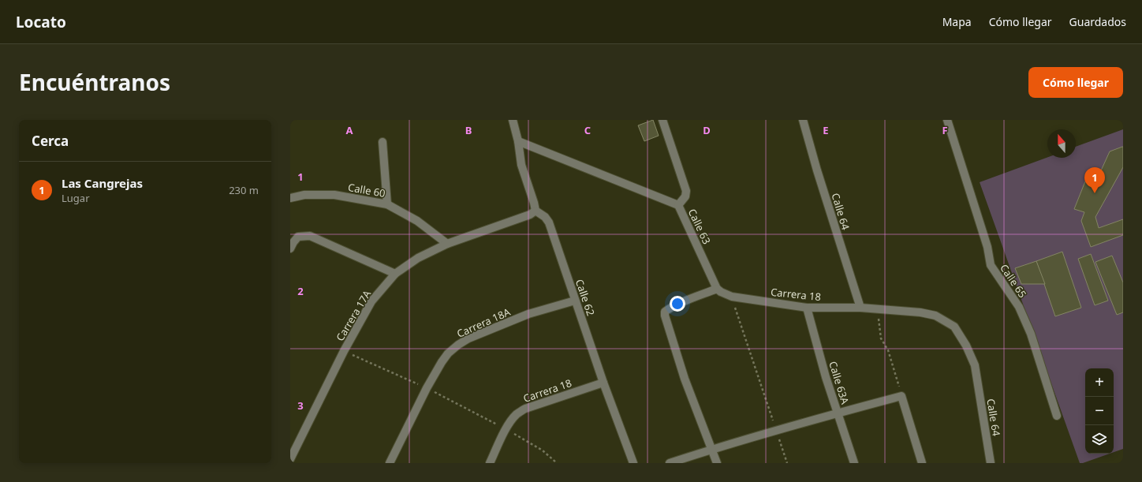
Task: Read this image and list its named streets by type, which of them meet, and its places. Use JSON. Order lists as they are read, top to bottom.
{
  "streets": {
    "street": [
      "Calle 60",
      "Calle 64",
      "Calle 63",
      "Calle 65",
      "Carrera 18",
      "Calle 62",
      "Carrera 17A",
      "Carrera 18A",
      "Calle 63A"
    ]
  },
  "crossings": [
    ["Calle 60", "Carrera 17A"],
    ["Calle 64", "Carrera 18"],
    ["Calle 63", "Carrera 18"],
    ["Carrera 18", "Calle 62"],
    ["Carrera 18", "Calle 63A"],
    ["Calle 62", "Carrera 17A"],
    ["Calle 62", "Carrera 18A"]
  ],
  "north": "top",
  "page": {
    "header": "Locato",
    "nav": ["Mapa", "Cómo llegar", "Guardados"],
    "title": "Encuéntranos",
    "buttons": "Cómo llegar",
    "heading": "Cerca",
    "list": [
      {
        "mark": "1",
        "name": "Las Cangrejas",
        "note": "Lugar",
        "value": "230 m"
      }
    ],
    "pins": "1",
    "map_buttons": ["+", "−"]
  },
  "grid": {
    "columns": [
      "A",
      "B",
      "C",
      "D",
      "E",
      "F"
    ],
    "rows": ["1", "2", "3"]
  }
}
